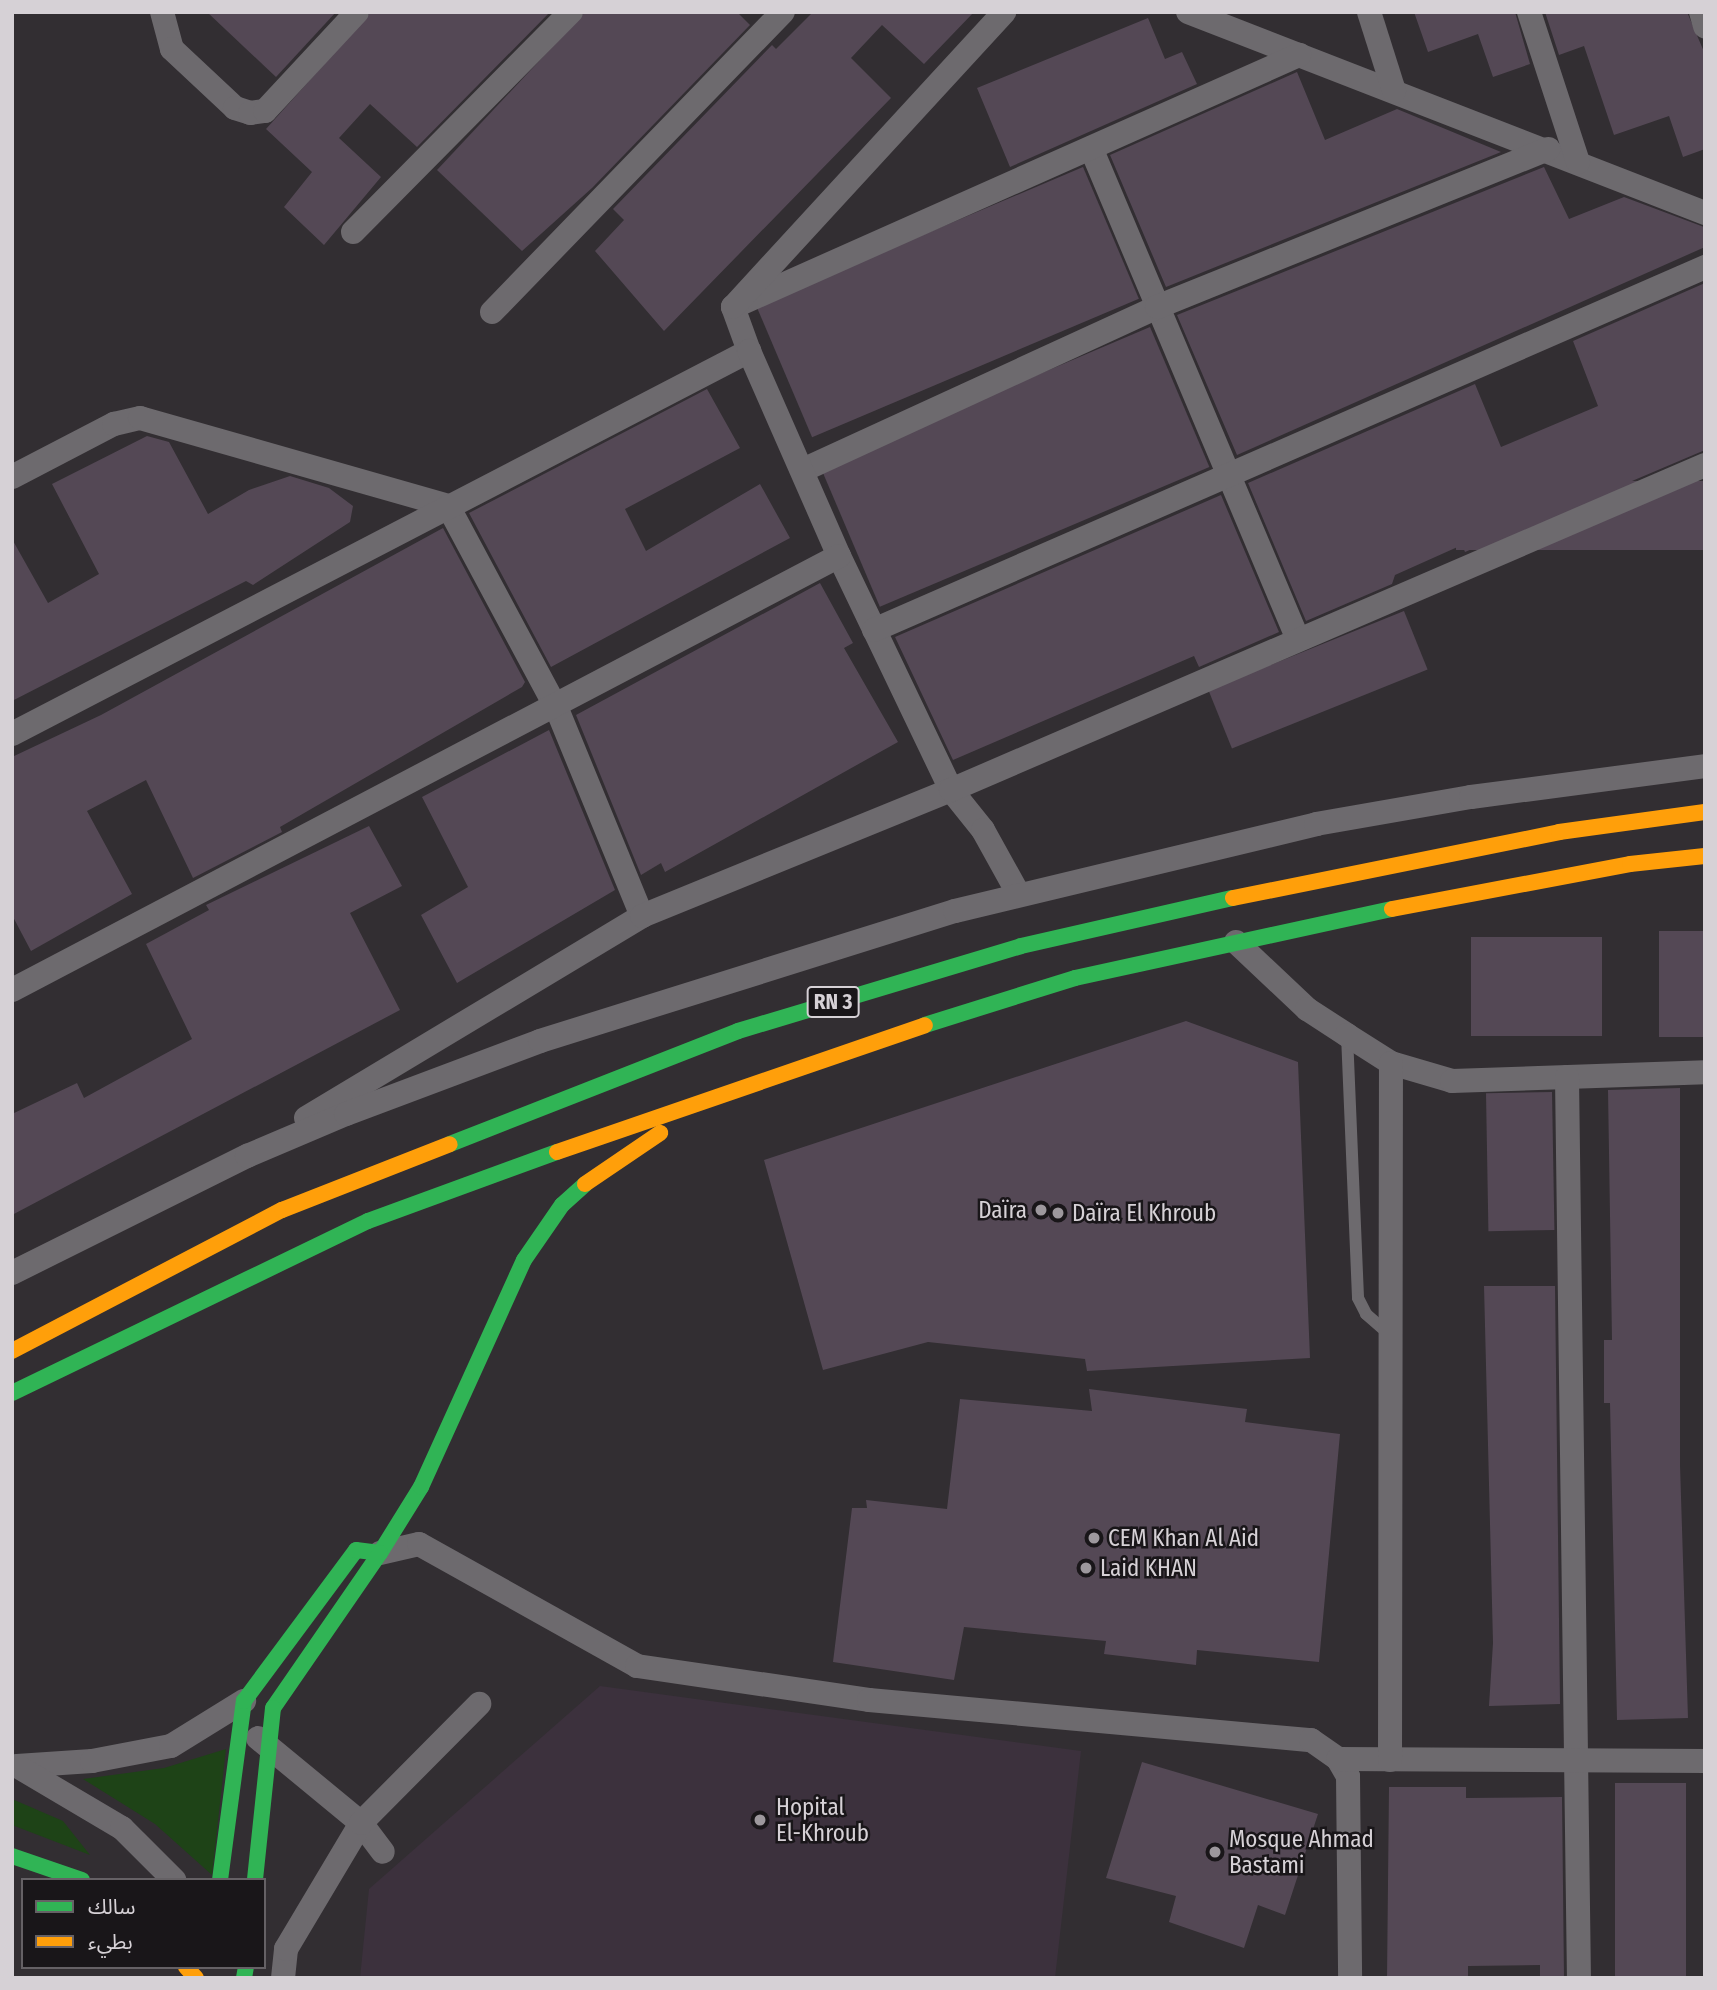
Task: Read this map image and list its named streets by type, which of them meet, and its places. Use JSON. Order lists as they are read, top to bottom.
{
  "streets": {
    "main road": ["RN 3"]
  },
  "places": [
    "Daïra",
    "Daïra El Khroub",
    "CEM Khan Al Aid",
    "Laid KHAN",
    "Hopital El-Khroub",
    "Mosque Ahmad Bastami"
  ],
  "legend": ["سالك", "بطيء"]
}
